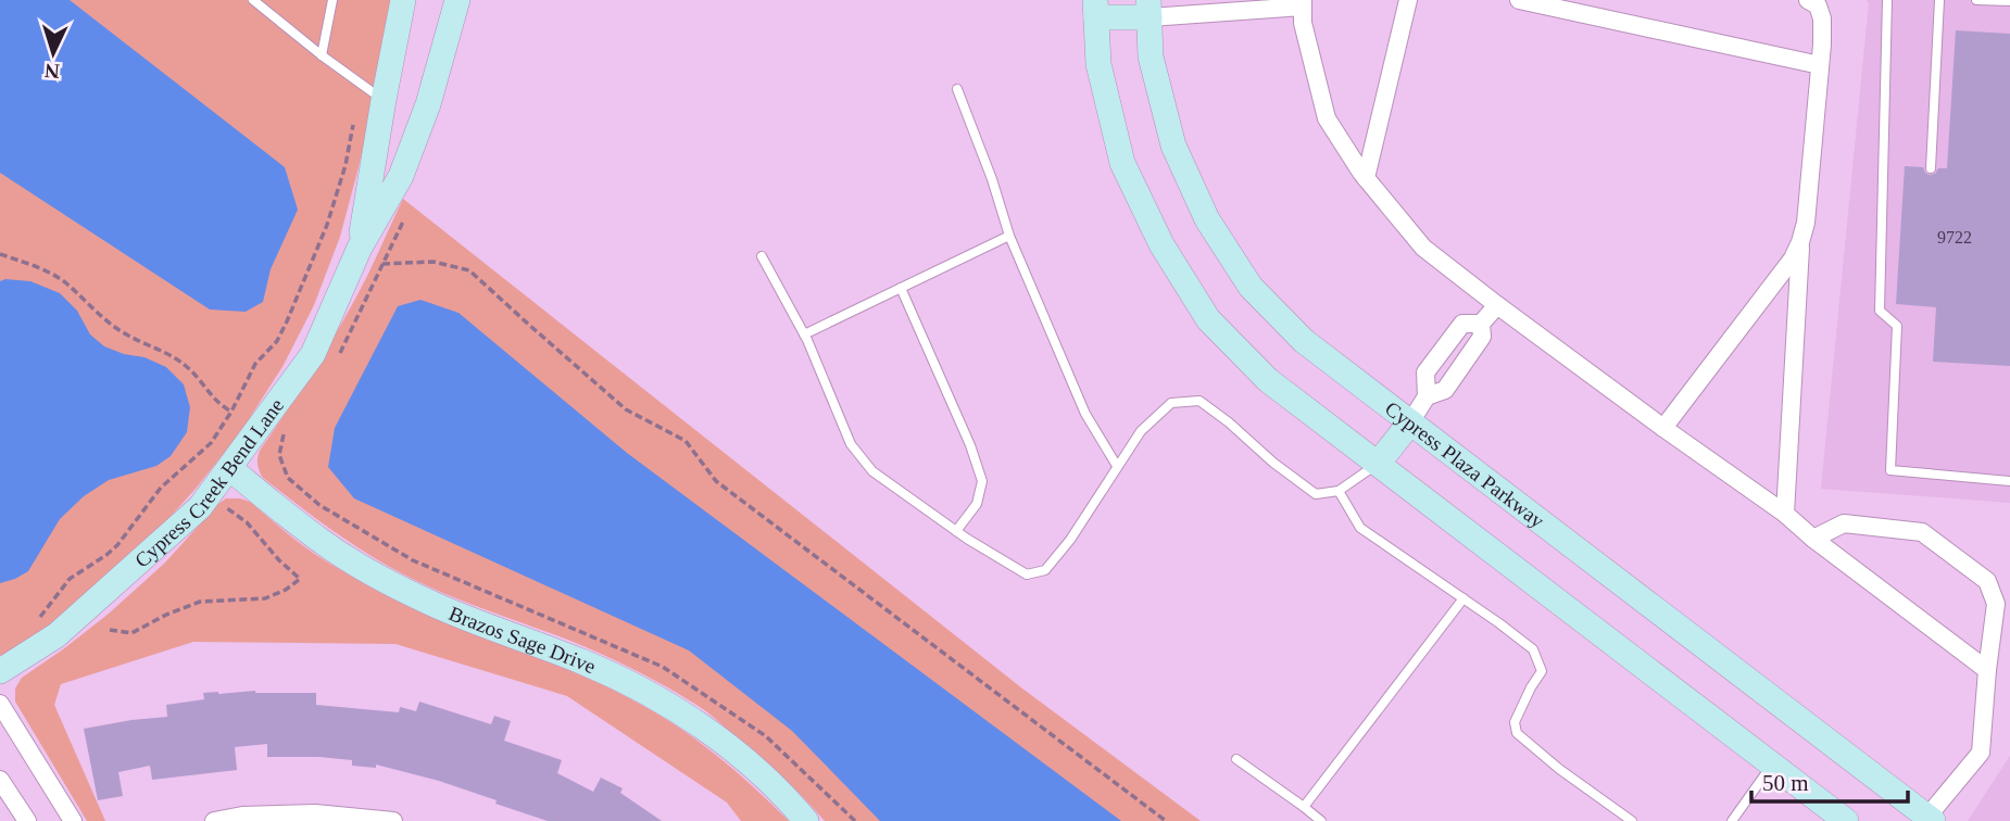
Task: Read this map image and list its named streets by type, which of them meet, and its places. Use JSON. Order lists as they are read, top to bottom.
{
  "streets": {
    "street": ["Cypress Plaza Parkway", "Cypress Creek Bend Lane", "Brazos Sage Drive"]
  },
  "crossings": [
    ["Cypress Creek Bend Lane", "Brazos Sage Drive"]
  ],
  "house_numbers": ["9722"],
  "scale_bar": "50 m",
  "north": "bottom"
}
